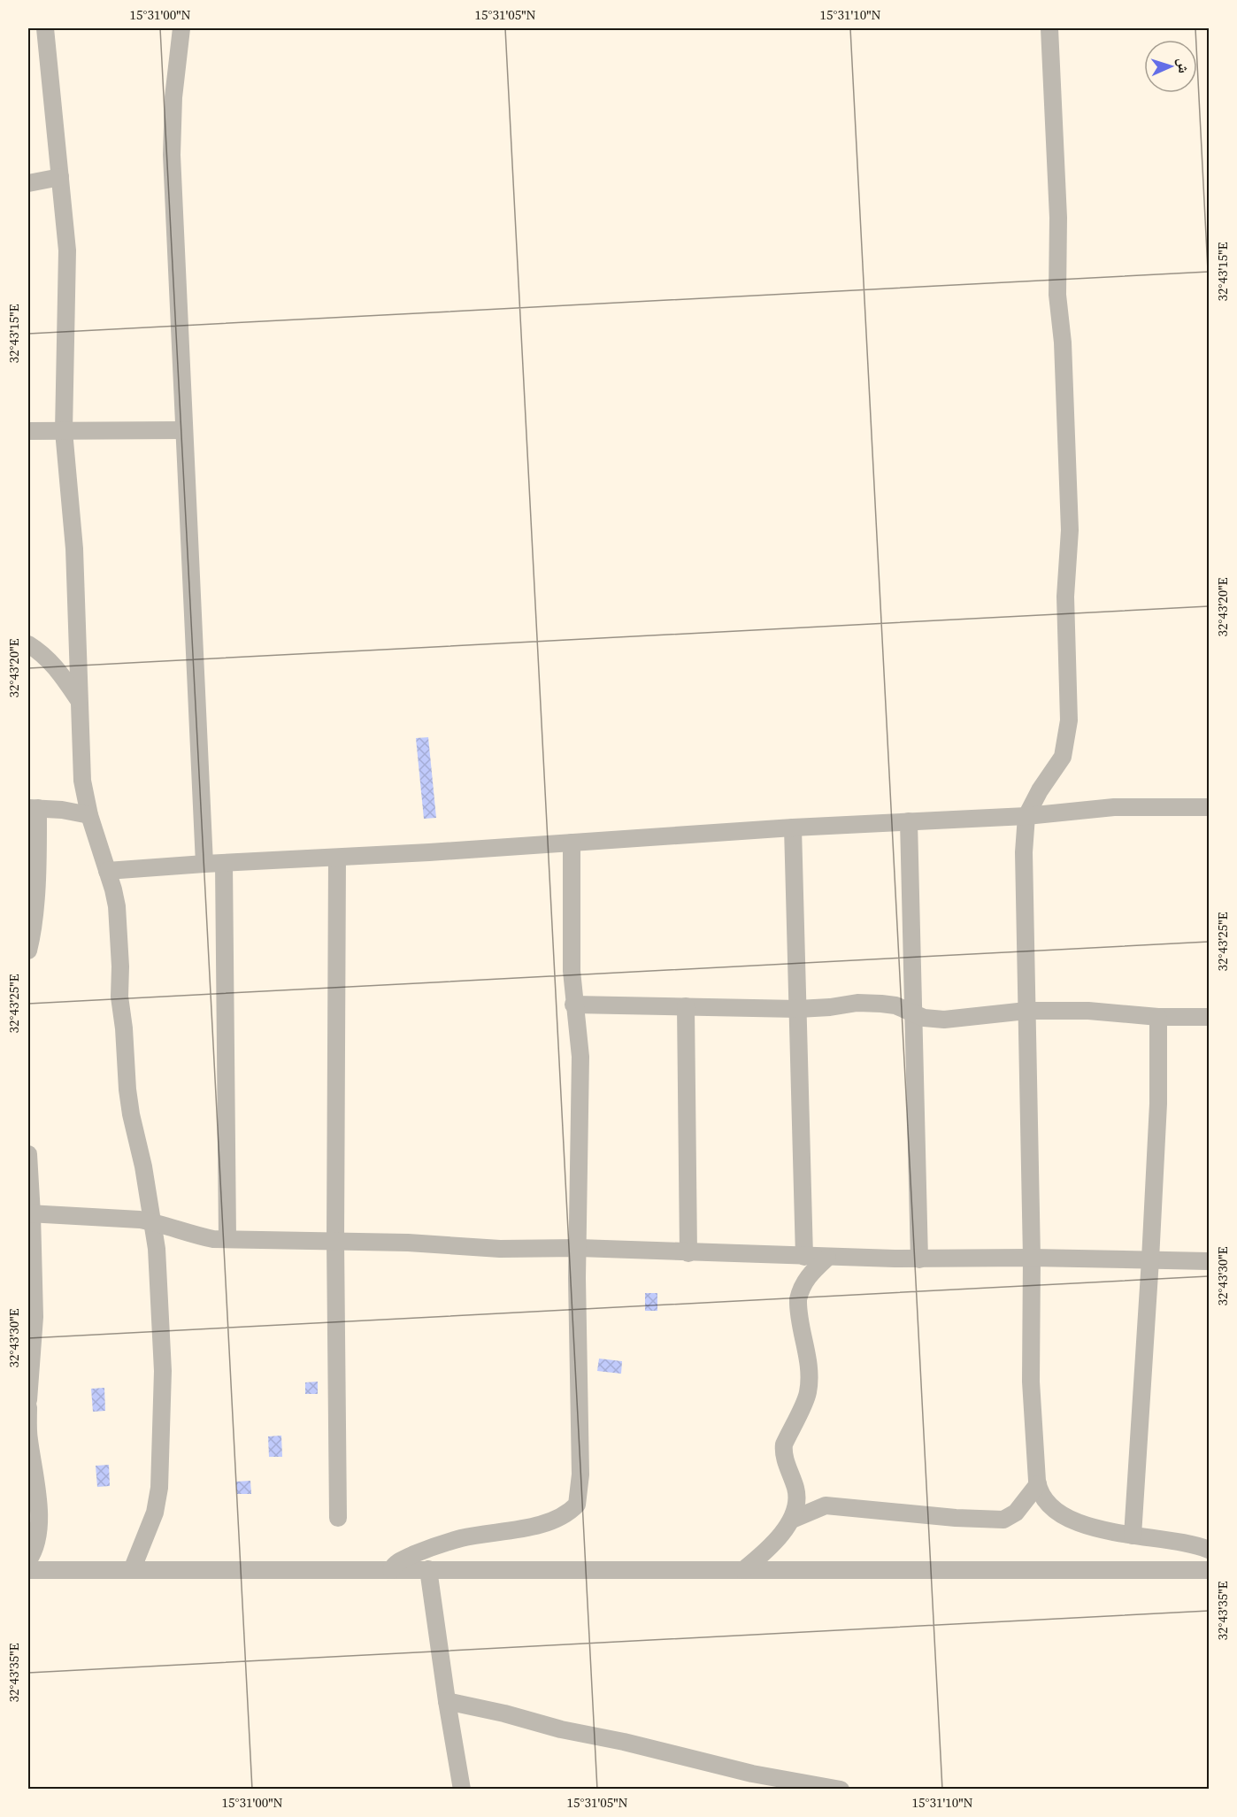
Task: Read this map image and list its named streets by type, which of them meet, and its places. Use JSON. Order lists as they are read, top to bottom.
{
  "north": "right",
  "coordinates": [
    "15°31'00\"N",
    "15°31'05\"N",
    "15°31'10\"N",
    "32°43'15\"E",
    "32°43'20\"E",
    "32°43'25\"E",
    "32°43'30\"E",
    "32°43'35\"E"
  ]
}
